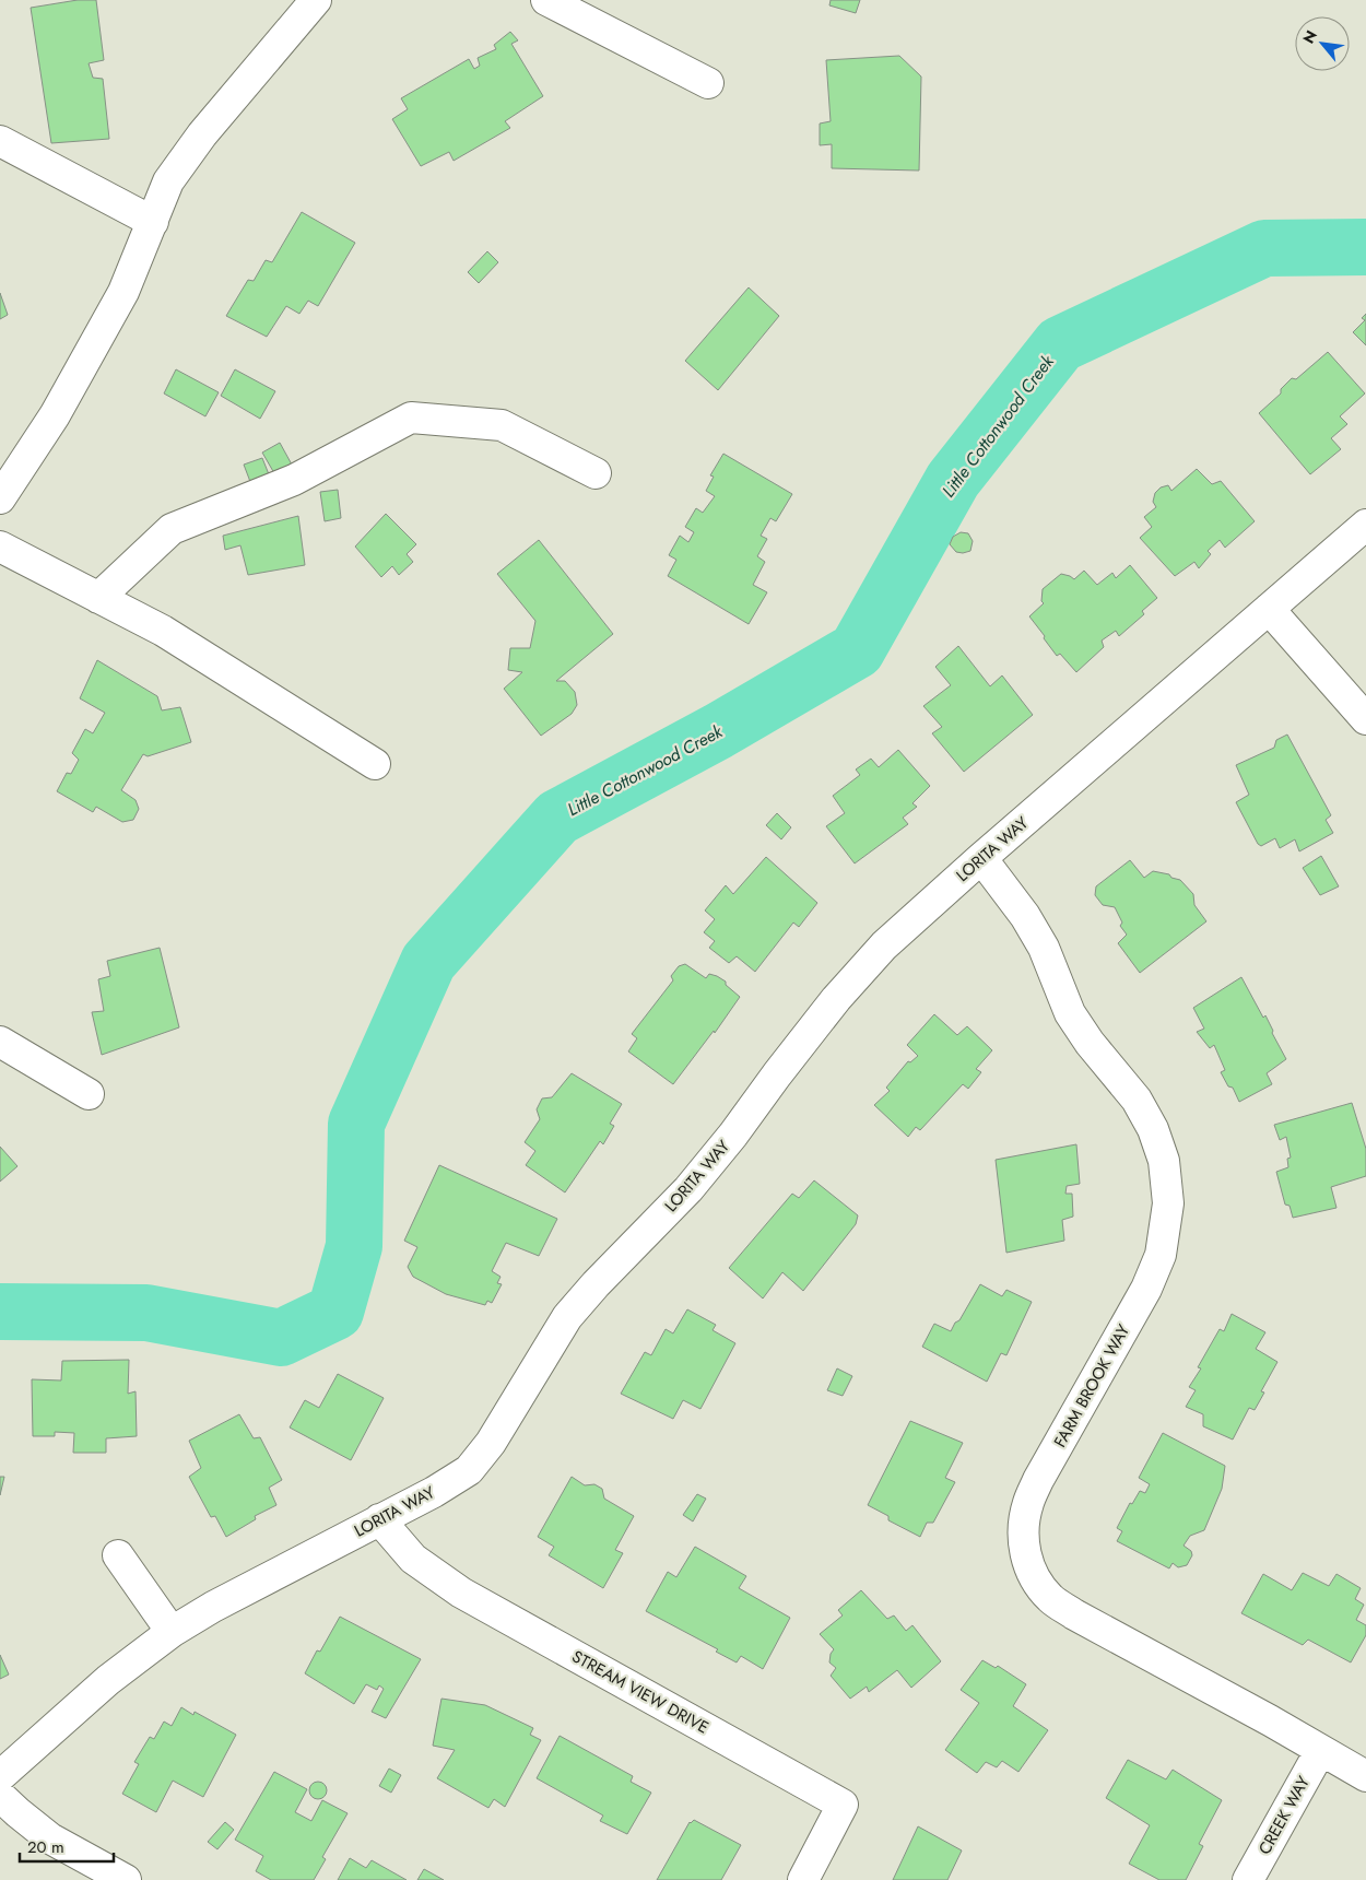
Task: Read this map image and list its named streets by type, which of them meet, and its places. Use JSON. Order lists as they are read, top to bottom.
{
  "streets": {
    "street": [
      "LORITA WAY",
      "FARM BROOK WAY",
      "STREAM VIEW DRIVE",
      "CREEK WAY"
    ]
  },
  "crossings": [
    ["LORITA WAY", "FARM BROOK WAY"],
    ["LORITA WAY", "STREAM VIEW DRIVE"],
    ["FARM BROOK WAY", "CREEK WAY"]
  ],
  "water": ["Little Cottonwood Creek"],
  "scale_bar": "20 m",
  "north": "top left"
}
